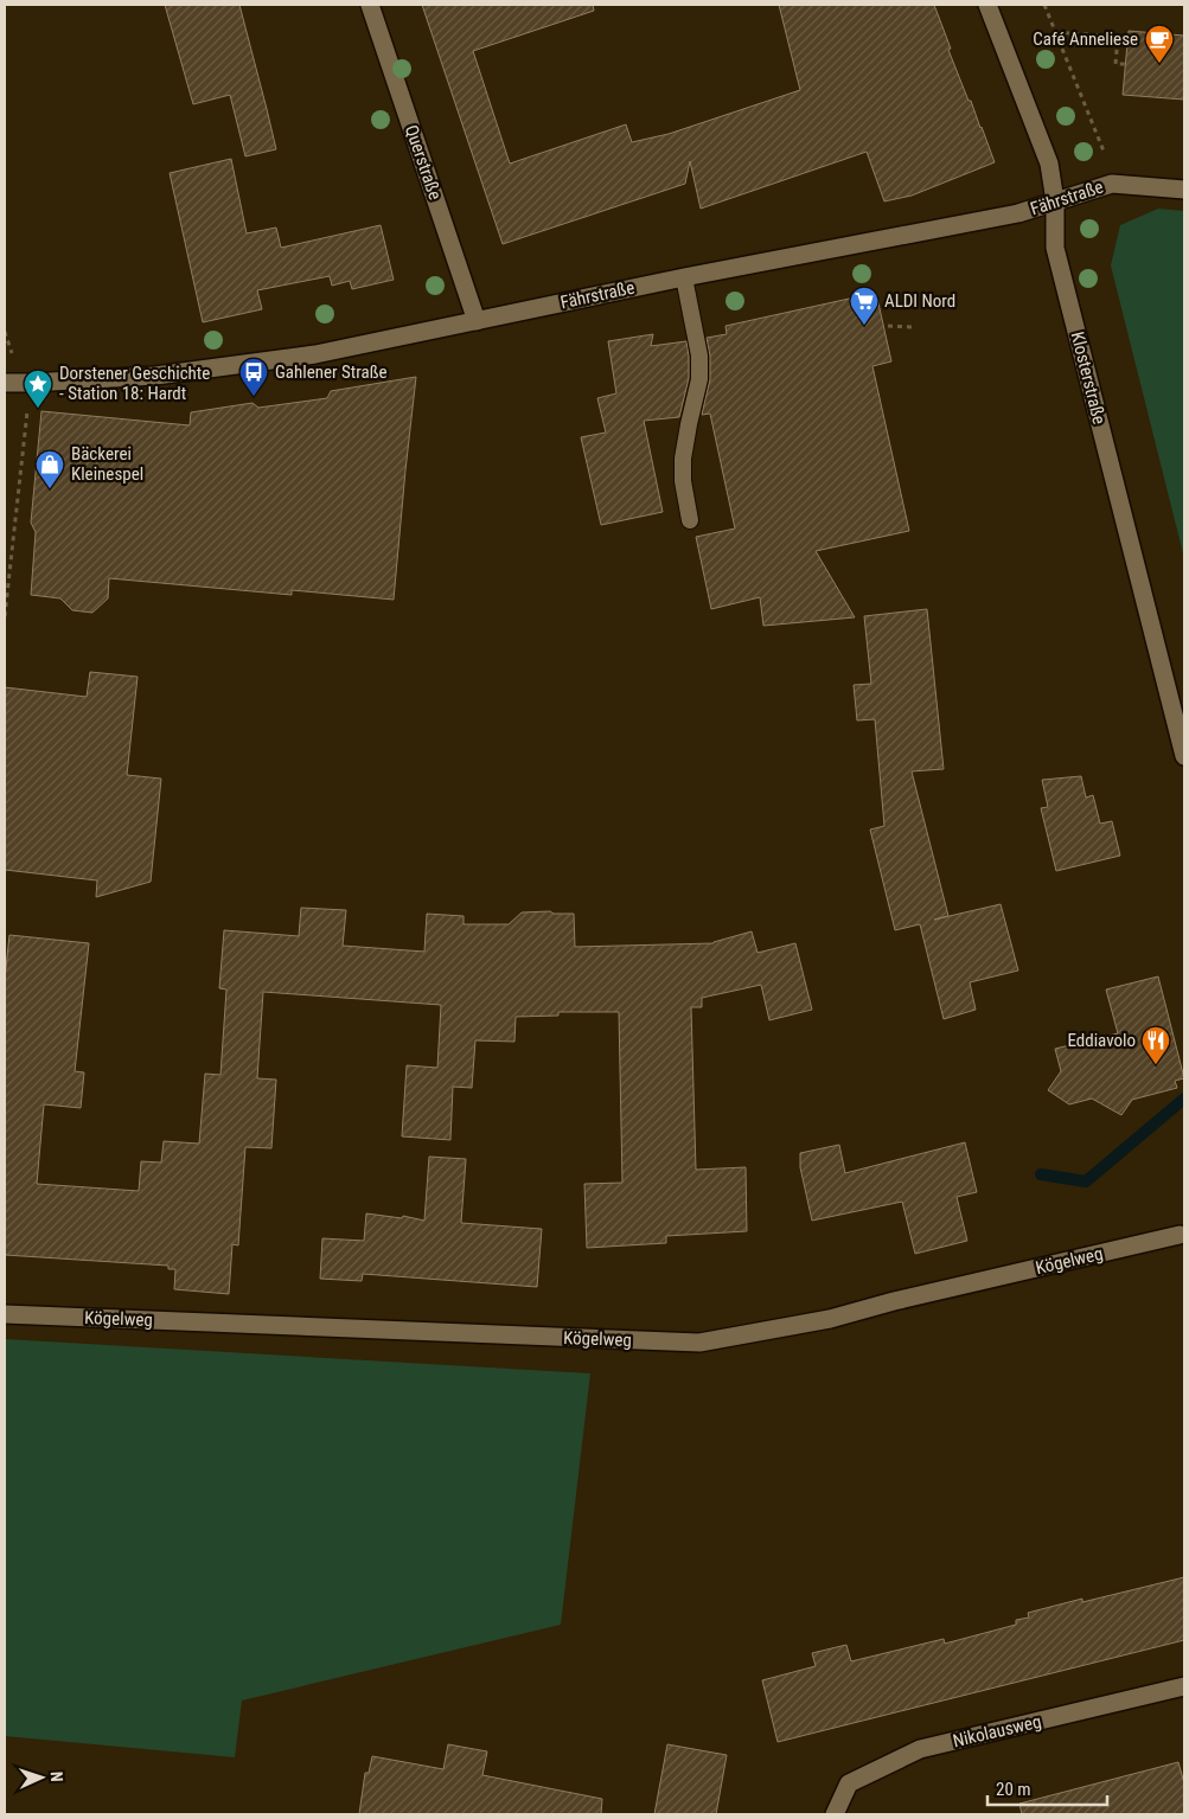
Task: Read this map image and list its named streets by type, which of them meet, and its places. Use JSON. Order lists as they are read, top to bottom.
{
  "streets": {
    "street": [
      "Querstraße",
      "Fährstraße",
      "Klosterstraße",
      "Kögelweg",
      "Nikolausweg"
    ]
  },
  "crossings": [
    ["Querstraße", "Fährstraße"],
    ["Fährstraße", "Klosterstraße"]
  ],
  "places": {
    "cafe": ["Café Anneliese"],
    "supermarket": ["ALDI Nord"],
    "bus stop": ["Gahlener Straße"],
    "place": ["Dorstener Geschichte - Station 18: Hardt"],
    "shop": ["Bäckerei Kleinespel"],
    "restaurant": ["Eddiavolo"]
  },
  "scale_bar": "20 m",
  "north": "right"
}
